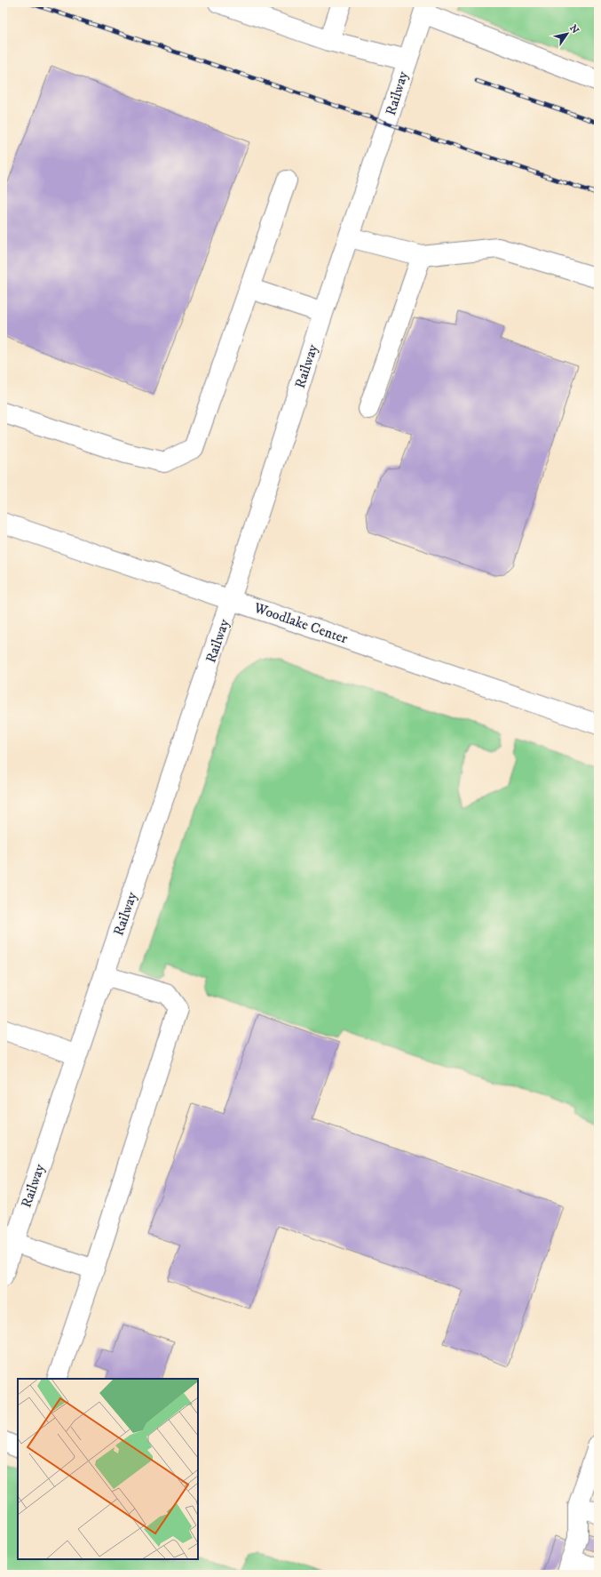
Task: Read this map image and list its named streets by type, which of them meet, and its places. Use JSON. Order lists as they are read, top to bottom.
{
  "streets": {
    "street": ["Railway", "Woodlake Center"]
  },
  "crossings": [
    ["Railway", "Woodlake Center"]
  ],
  "north": "top right"
}
